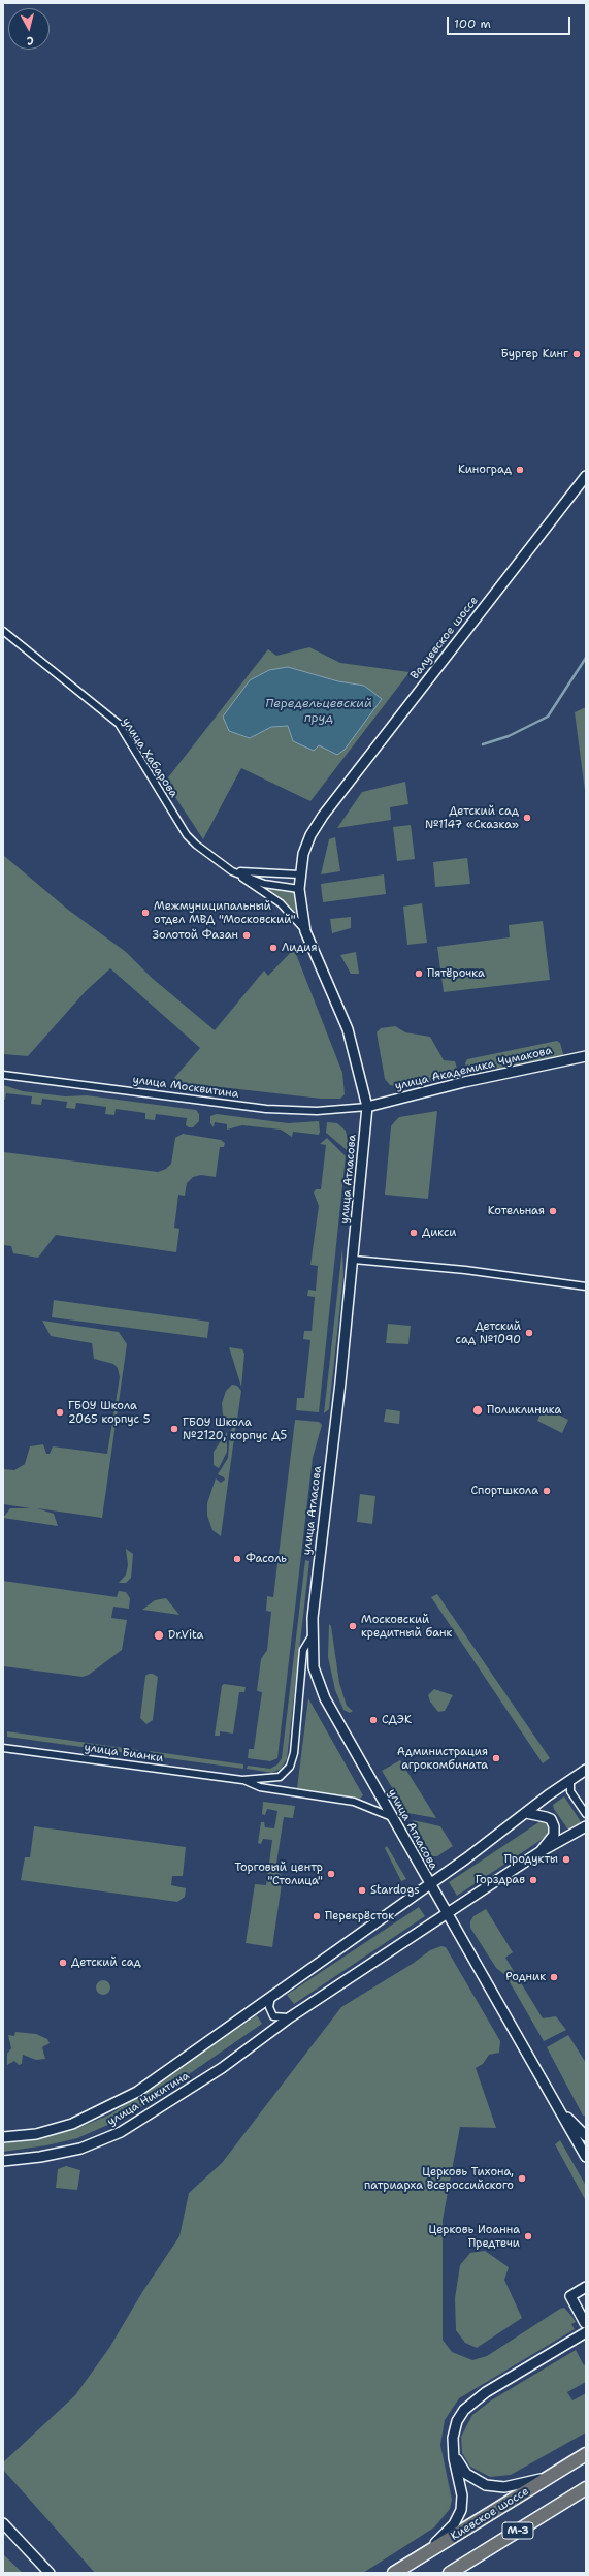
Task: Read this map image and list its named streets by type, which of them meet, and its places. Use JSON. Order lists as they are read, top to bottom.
{
  "streets": {
    "highway": ["Киевское шоссе", "М-3"],
    "main road": [
      "Валуевское шоссе",
      "улица Академика Чумакова",
      "улица Атласова",
      "улица Никитина"
    ],
    "street": ["улица Хабарова", "улица Москвитина", "улица Бианки"]
  },
  "crossings": [
    ["Валуевское шоссе", "улица Атласова"],
    ["улица Хабарова", "улица Атласова"],
    ["улица Академика Чумакова", "улица Москвитина"],
    ["улица Академика Чумакова", "улица Атласова"],
    ["улица Москвитина", "улица Атласова"],
    ["улица Атласова", "улица Бианки"],
    ["улица Атласова", "улица Никитина"]
  ],
  "water": ["Передельцевский пруд"],
  "places": [
    "Бургер Кинг",
    "Киноград",
    "Детский сад №1147 «Сказка»",
    "Межмуниципальный отдел МВД \"Московский\"",
    "Золотой Фазан",
    "Лидия",
    "Пятёрочка",
    "Котельная",
    "Дикси",
    "Детский сад №1090",
    "Поликлиника",
    "ГБОУ Школа 2065 корпус 5",
    "ГБОУ Школа №2120, корпус Д5",
    "Спортшкола",
    "Фасоль",
    "Московский кредитный банк",
    "Dr.Vita",
    "СДЭК",
    "Администрация агрокомбината",
    "Продукты",
    "Торговый центр \"Столица\"",
    "Горздрав",
    "Stardogs",
    "Перекрёсток",
    "Детский сад",
    "Родник",
    "Церковь Тихона, патриарха Всероссийского",
    "Церковь Иоанна Предтечи"
  ],
  "scale_bar": "100 m",
  "north": "bottom"
}
